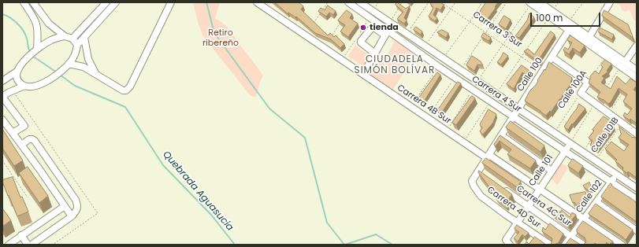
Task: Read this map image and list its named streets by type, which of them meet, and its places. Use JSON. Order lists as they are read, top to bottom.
{
  "streets": {
    "street": [
      "Calle 100",
      "Calle 100A",
      "Carrera 4 Sur",
      "Carrera 4B Sur",
      "Calle 101",
      "Calle 102",
      "Carrera 4C Sur",
      "Carrera 4D Sur"
    ],
    "path": ["Carrera 3 Sur", "Calle 101B"]
  },
  "crossings": [
    ["Carrera 3 Sur", "Calle 100"],
    ["Calle 100", "Calle 100A"],
    ["Calle 100", "Carrera 4 Sur"],
    ["Calle 100", "Carrera 4B Sur"],
    ["Calle 100", "Carrera 4D Sur"],
    ["Calle 100A", "Carrera 4 Sur"],
    ["Carrera 4 Sur", "Calle 101B"],
    ["Carrera 4 Sur", "Calle 101"],
    ["Carrera 4 Sur", "Calle 102"],
    ["Carrera 4B Sur", "Calle 101"],
    ["Carrera 4B Sur", "Calle 102"],
    ["Calle 101", "Carrera 4C Sur"],
    ["Calle 101", "Carrera 4D Sur"],
    ["Calle 102", "Carrera 4C Sur"]
  ],
  "districts": ["CIUDADELA SIMÓN BOLÍVAR"],
  "water": ["Quebrada Aguasucia"],
  "parks": ["Retiro ribereño"],
  "places": ["tienda"],
  "scale_bar": "100 m"
}
